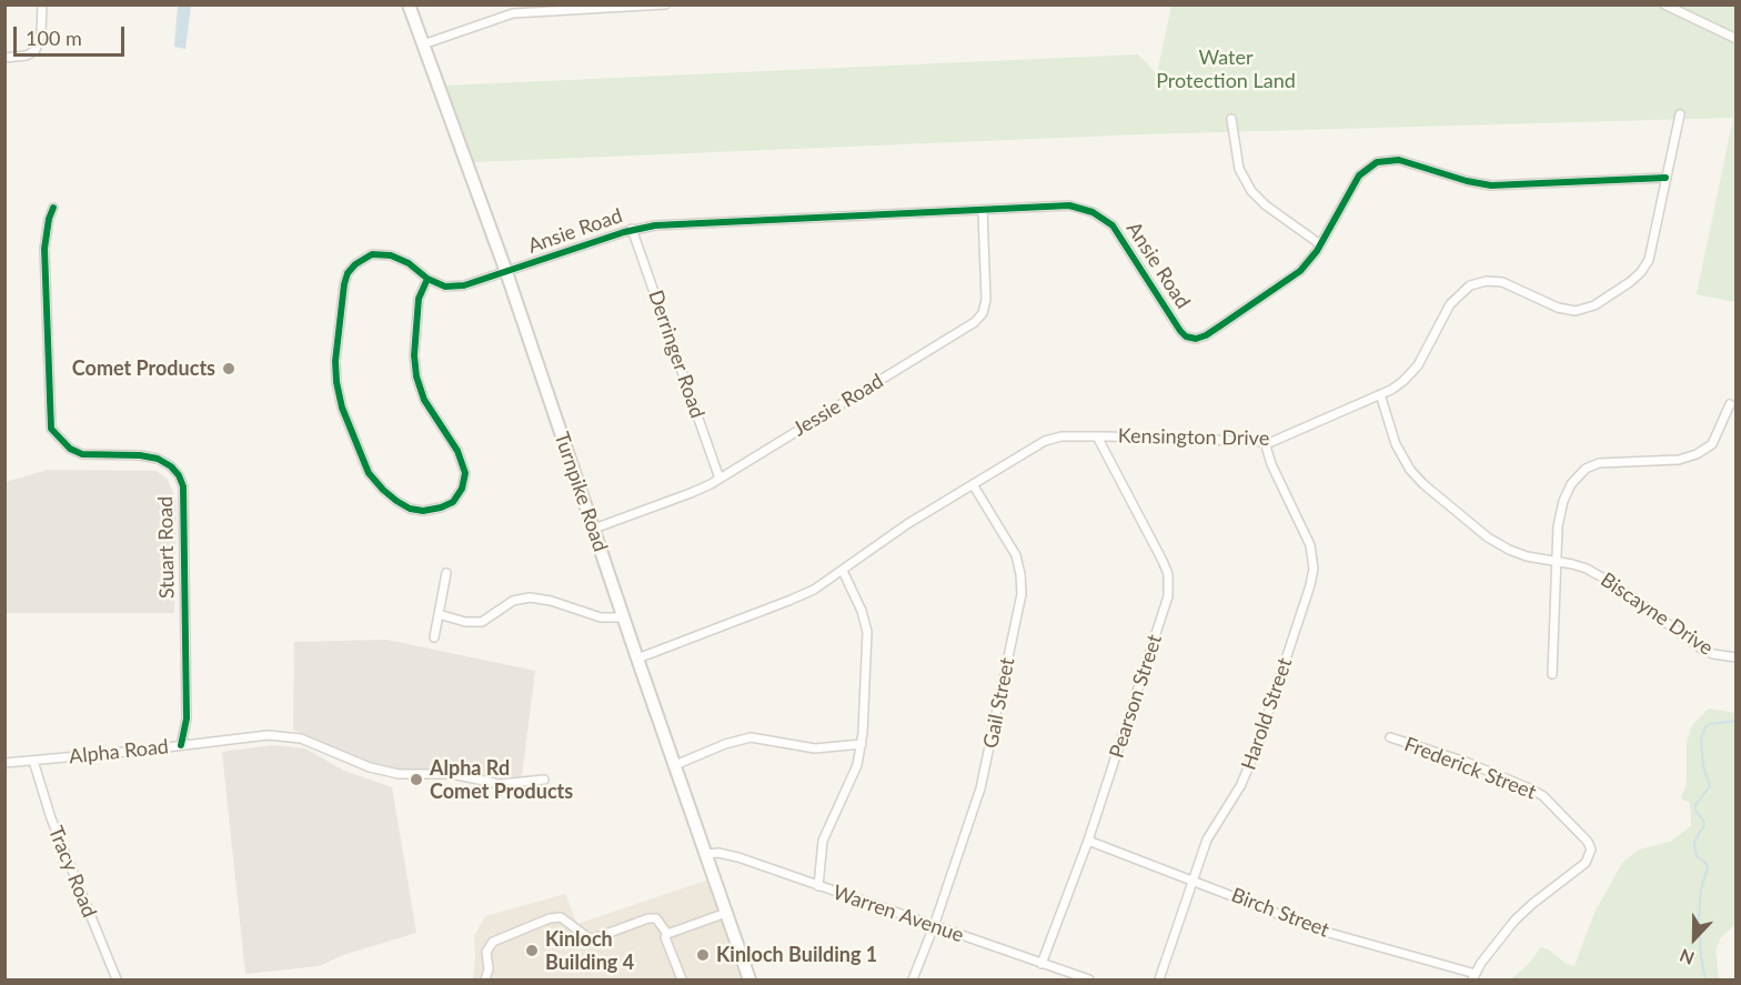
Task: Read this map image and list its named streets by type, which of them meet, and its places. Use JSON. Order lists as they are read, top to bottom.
{
  "streets": {
    "main road": ["Turnpike Road"],
    "street": [
      "Ansie Road",
      "Derringer Road",
      "Jessie Road",
      "Kensington Drive",
      "Stuart Road",
      "Biscayne Drive",
      "Pearson Street",
      "Gail Street",
      "Harold Street",
      "Alpha Road",
      "Frederick Street",
      "Tracy Road",
      "Birch Street",
      "Warren Avenue"
    ]
  },
  "crossings": [
    ["Ansie Road", "Derringer Road"],
    ["Ansie Road", "Jessie Road"],
    ["Ansie Road", "Kensington Drive"],
    ["Ansie Road", "Turnpike Road"],
    ["Derringer Road", "Jessie Road"],
    ["Jessie Road", "Turnpike Road"],
    ["Kensington Drive", "Turnpike Road"],
    ["Kensington Drive", "Biscayne Drive"],
    ["Kensington Drive", "Pearson Street"],
    ["Kensington Drive", "Gail Street"],
    ["Kensington Drive", "Harold Street"],
    ["Turnpike Road", "Warren Avenue"],
    ["Stuart Road", "Alpha Road"],
    ["Pearson Street", "Birch Street"],
    ["Pearson Street", "Warren Avenue"],
    ["Gail Street", "Warren Avenue"],
    ["Harold Street", "Birch Street"],
    ["Alpha Road", "Tracy Road"],
    ["Frederick Street", "Birch Street"]
  ],
  "parks": ["Water Protection Land"],
  "places": [
    "Comet Products",
    "Alpha Rd Comet Products",
    "Kinloch Building 4",
    "Kinloch Building 1"
  ],
  "scale_bar": "100 m",
  "north": "bottom"
}
